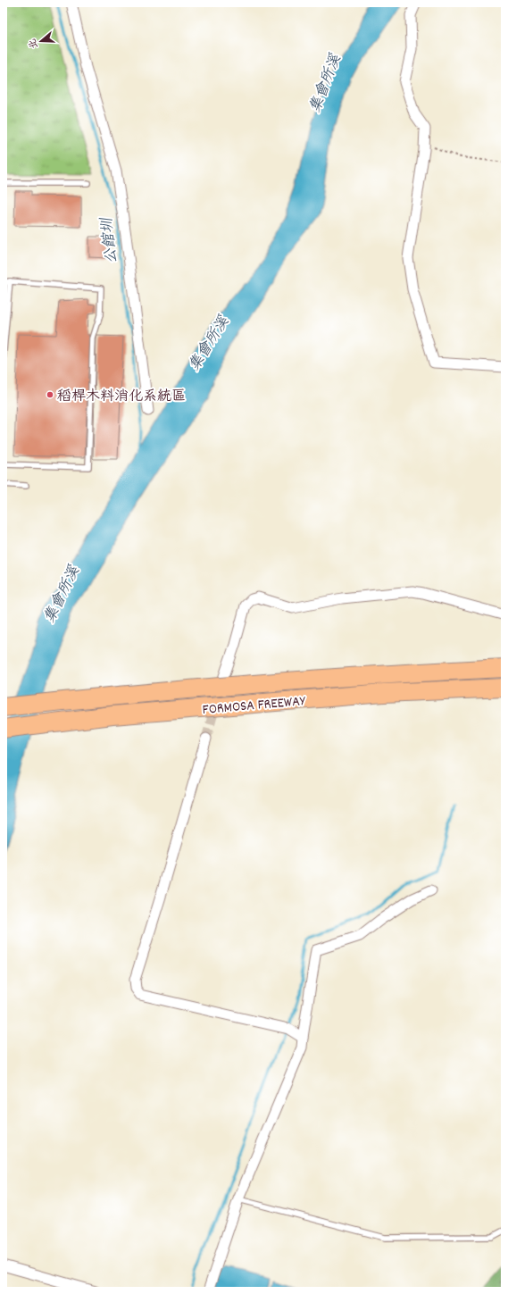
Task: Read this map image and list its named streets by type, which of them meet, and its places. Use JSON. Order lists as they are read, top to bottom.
{
  "streets": {
    "highway": ["FORMOSA FREEWAY"]
  },
  "water": ["集會所溪", "公館圳"],
  "places": ["稻桿木料消化系統區"],
  "north": "left"
}
